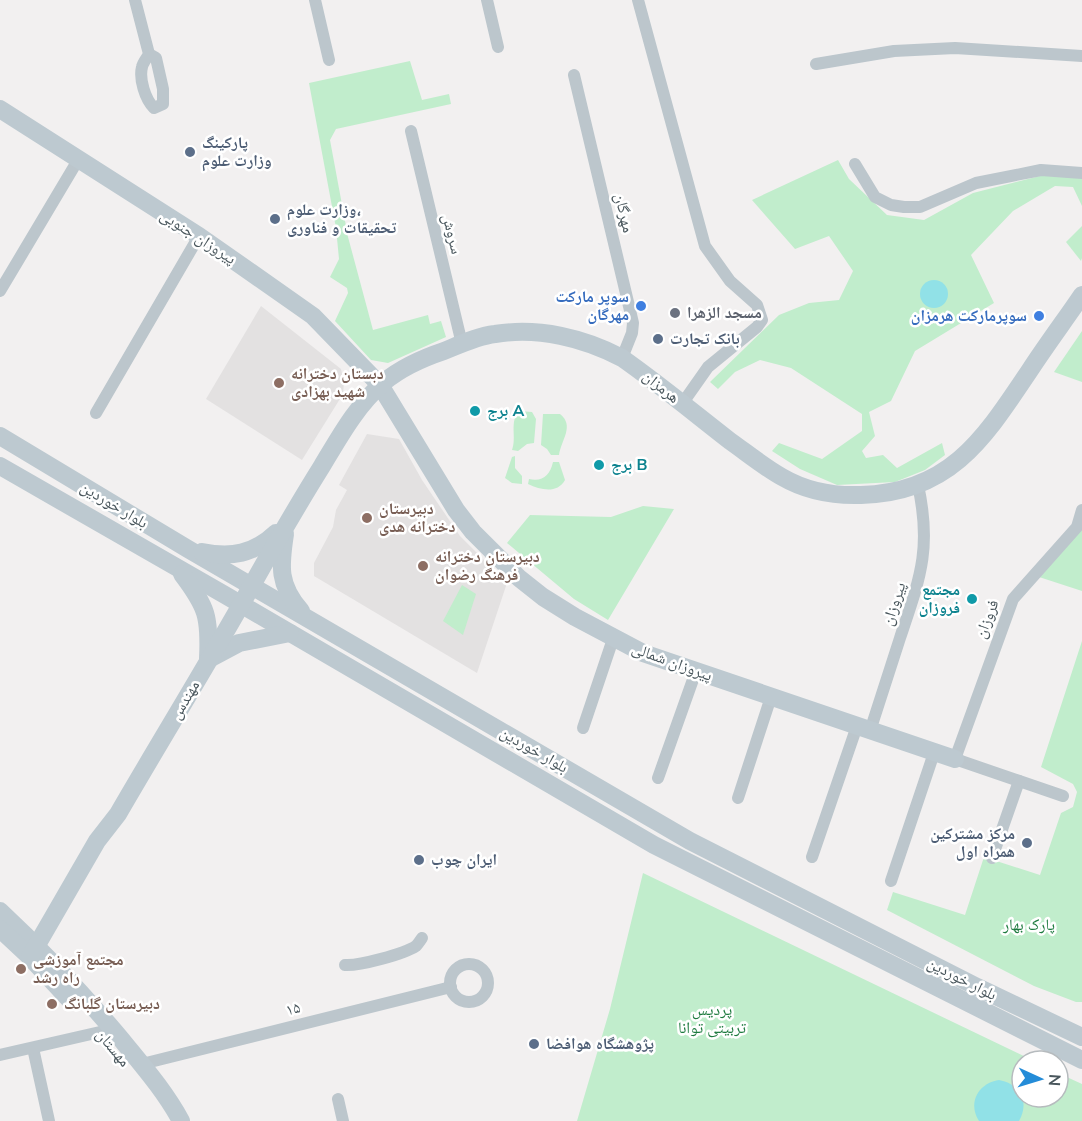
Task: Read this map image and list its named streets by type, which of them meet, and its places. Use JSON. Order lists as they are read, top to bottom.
{
  "streets": {
    "street": [
      "مهرگان",
      "سروش",
      "پیروزان جنوبی",
      "هرمزان",
      "بلوار خوردین",
      "پیروزان",
      "فروزان",
      "پیروزان شمالی",
      "مهندس",
      "۱۵",
      "مهستان"
    ]
  },
  "crossings": [
    ["مهرگان", "هرمزان"],
    ["سروش", "هرمزان"],
    ["پیروزان جنوبی", "هرمزان"],
    ["پیروزان جنوبی", "پیروزان شمالی"],
    ["هرمزان", "بلوار خوردین"],
    ["هرمزان", "پیروزان"],
    ["هرمزان", "پیروزان شمالی"],
    ["هرمزان", "مهندس"],
    ["بلوار خوردین", "مهندس"],
    ["پیروزان", "پیروزان شمالی"],
    ["فروزان", "پیروزان شمالی"],
    ["مهندس", "مهستان"],
    ["۱۵", "مهستان"]
  ],
  "parks": ["پارک بهار", "پردیس تربیتی توانا"],
  "places": [
    "پارکینگ وزارت علوم",
    "وزارت علوم، تحقیقات و فناوری",
    "سوپر مارکت مهرگان",
    "مسجد الزهرا",
    "سوپرمارکت هرمزان",
    "بانک تجارت",
    "دبستان دخترانه شهید بهزادی",
    "برج A",
    "برج B",
    "دبیرستان دخترانه هدی",
    "دبیرستان دخترانه فرهنگ رضوان",
    "مجتمع فروزان",
    "مرکز مشترکین همراه اول",
    "ایران چوب",
    "مجتمع آموزشی راه رشد",
    "دبیرستان گلبانگ",
    "پژوهشگاه هوافضا"
  ],
  "north": "right"
}
